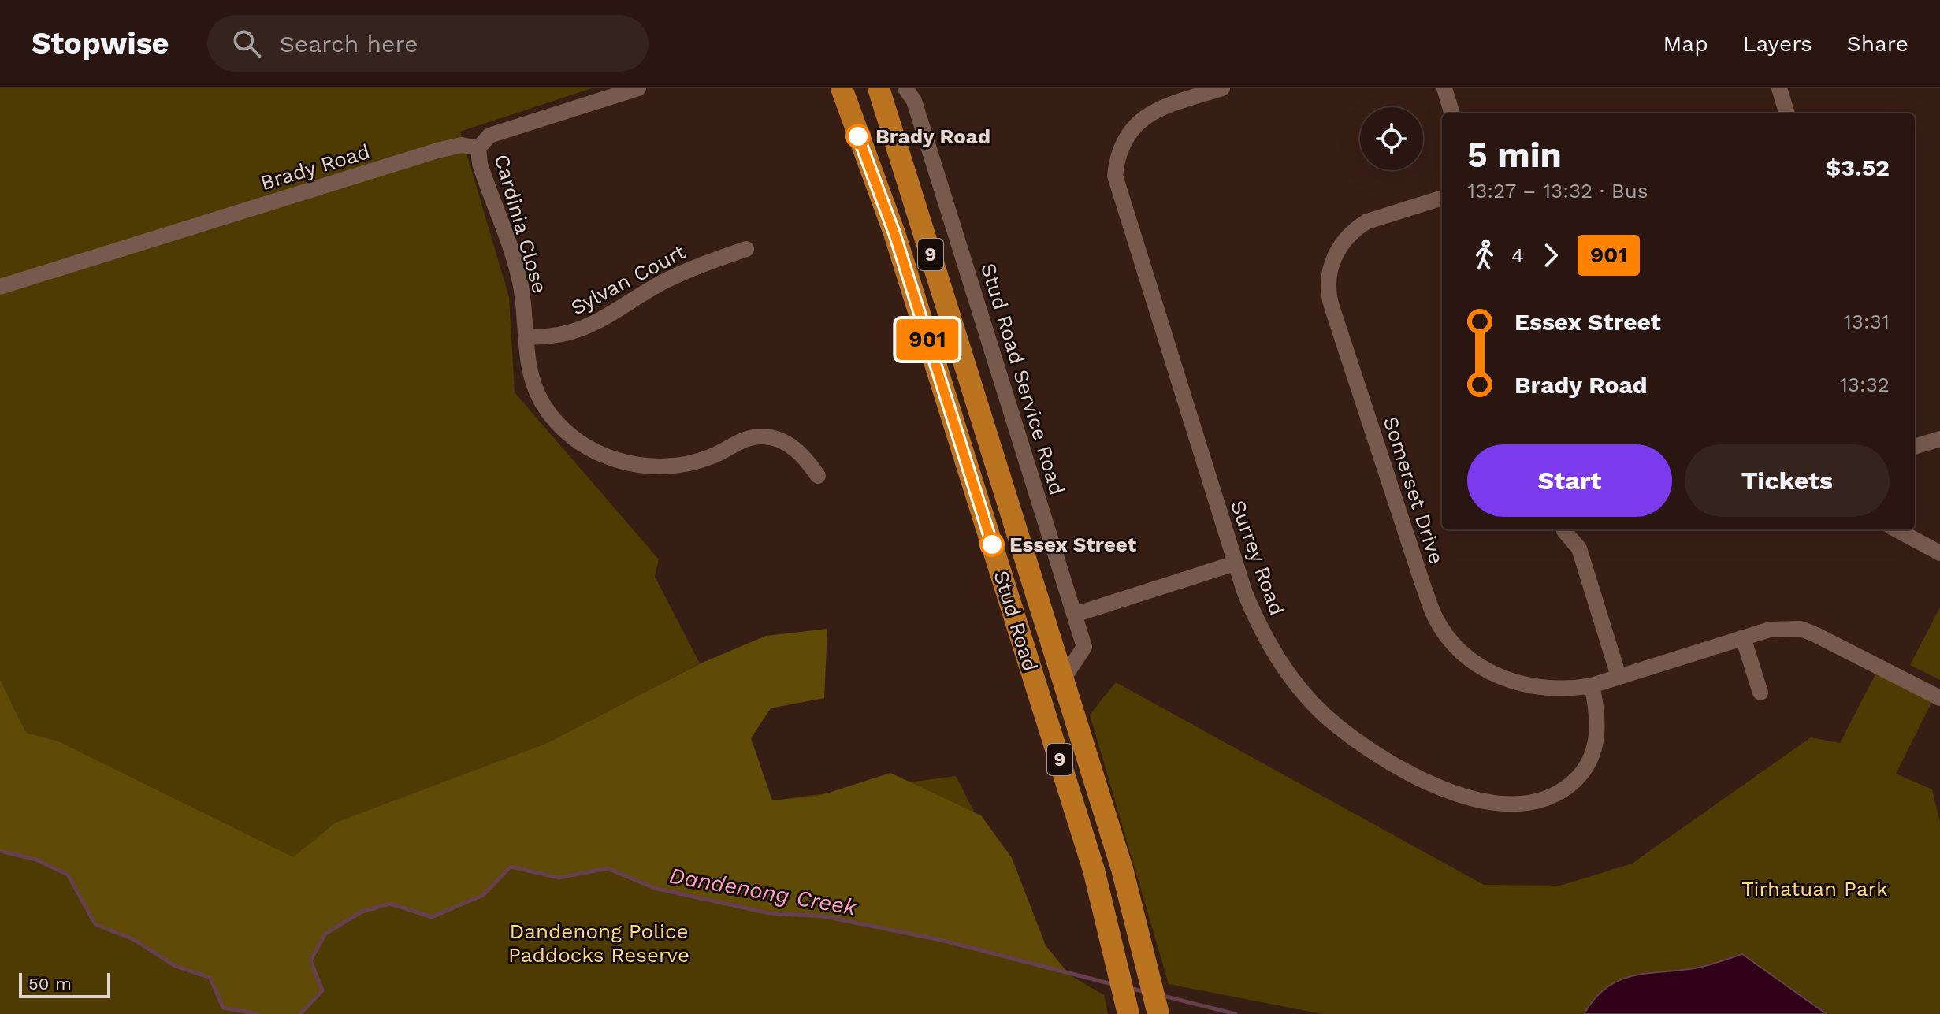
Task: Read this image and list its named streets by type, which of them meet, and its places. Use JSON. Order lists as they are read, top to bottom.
{
  "streets": {
    "highway": ["9", "Stud Road"],
    "street": [
      "Brady Road",
      "Cardinia Close",
      "Sylvan Court",
      "Stud Road Service Road",
      "Somerset Drive",
      "Surrey Road"
    ]
  },
  "crossings": [
    ["Brady Road", "Cardinia Close"],
    ["Cardinia Close", "Sylvan Court"],
    ["Stud Road Service Road", "Stud Road"],
    ["Somerset Drive", "Surrey Road"]
  ],
  "water": ["Dandenong Creek"],
  "parks": ["Tirhatuan Park", "Dandenong Police Paddocks Reserve"],
  "places": ["Brady Road", "Essex Street"],
  "lines": ["bus line 901"],
  "scale_bar": "50 m",
  "page": {
    "header": "Stopwise",
    "search": "Search here",
    "nav": ["Map", "Layers", "Share"],
    "on_map": "901",
    "heading": ["5 min", "13:27 – 13:32 · Bus", "$3.52"],
    "legs": ["4", "901"],
    "list": [
      {
        "name": "Essex Street",
        "value": "13:31"
      },
      {
        "name": "Brady Road",
        "value": "13:32"
      }
    ],
    "buttons": ["Start", "Tickets"],
    "scale": "50 m"
  }
}
